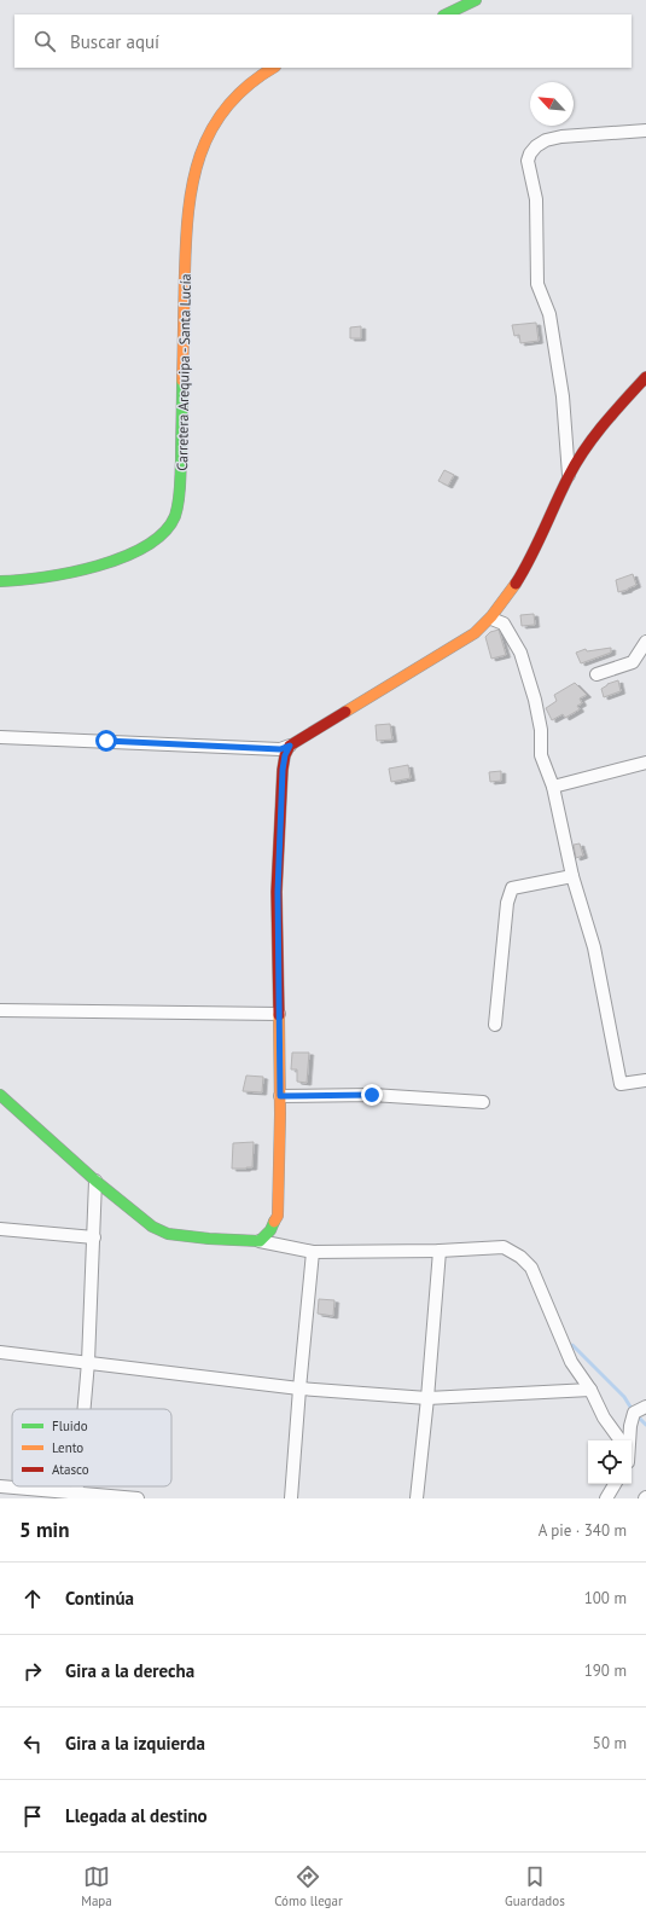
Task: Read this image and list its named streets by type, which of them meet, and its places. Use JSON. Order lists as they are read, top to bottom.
{
  "streets": {
    "street": ["Carretera Arequipa - Santa Lucía"]
  },
  "legend": ["Fluido", "Lento", "Atasco"],
  "north": "top left",
  "page": {
    "search": "Buscar aquí",
    "heading": ["5 min", "A pie · 340 m"],
    "list": [
      ["Continúa", "100 m"],
      ["Gira a la derecha", "190 m"],
      ["Gira a la izquierda", "50 m"],
      "Llegada al destino"
    ],
    "nav": ["Mapa", "Cómo llegar", "Guardados"]
  }
}
